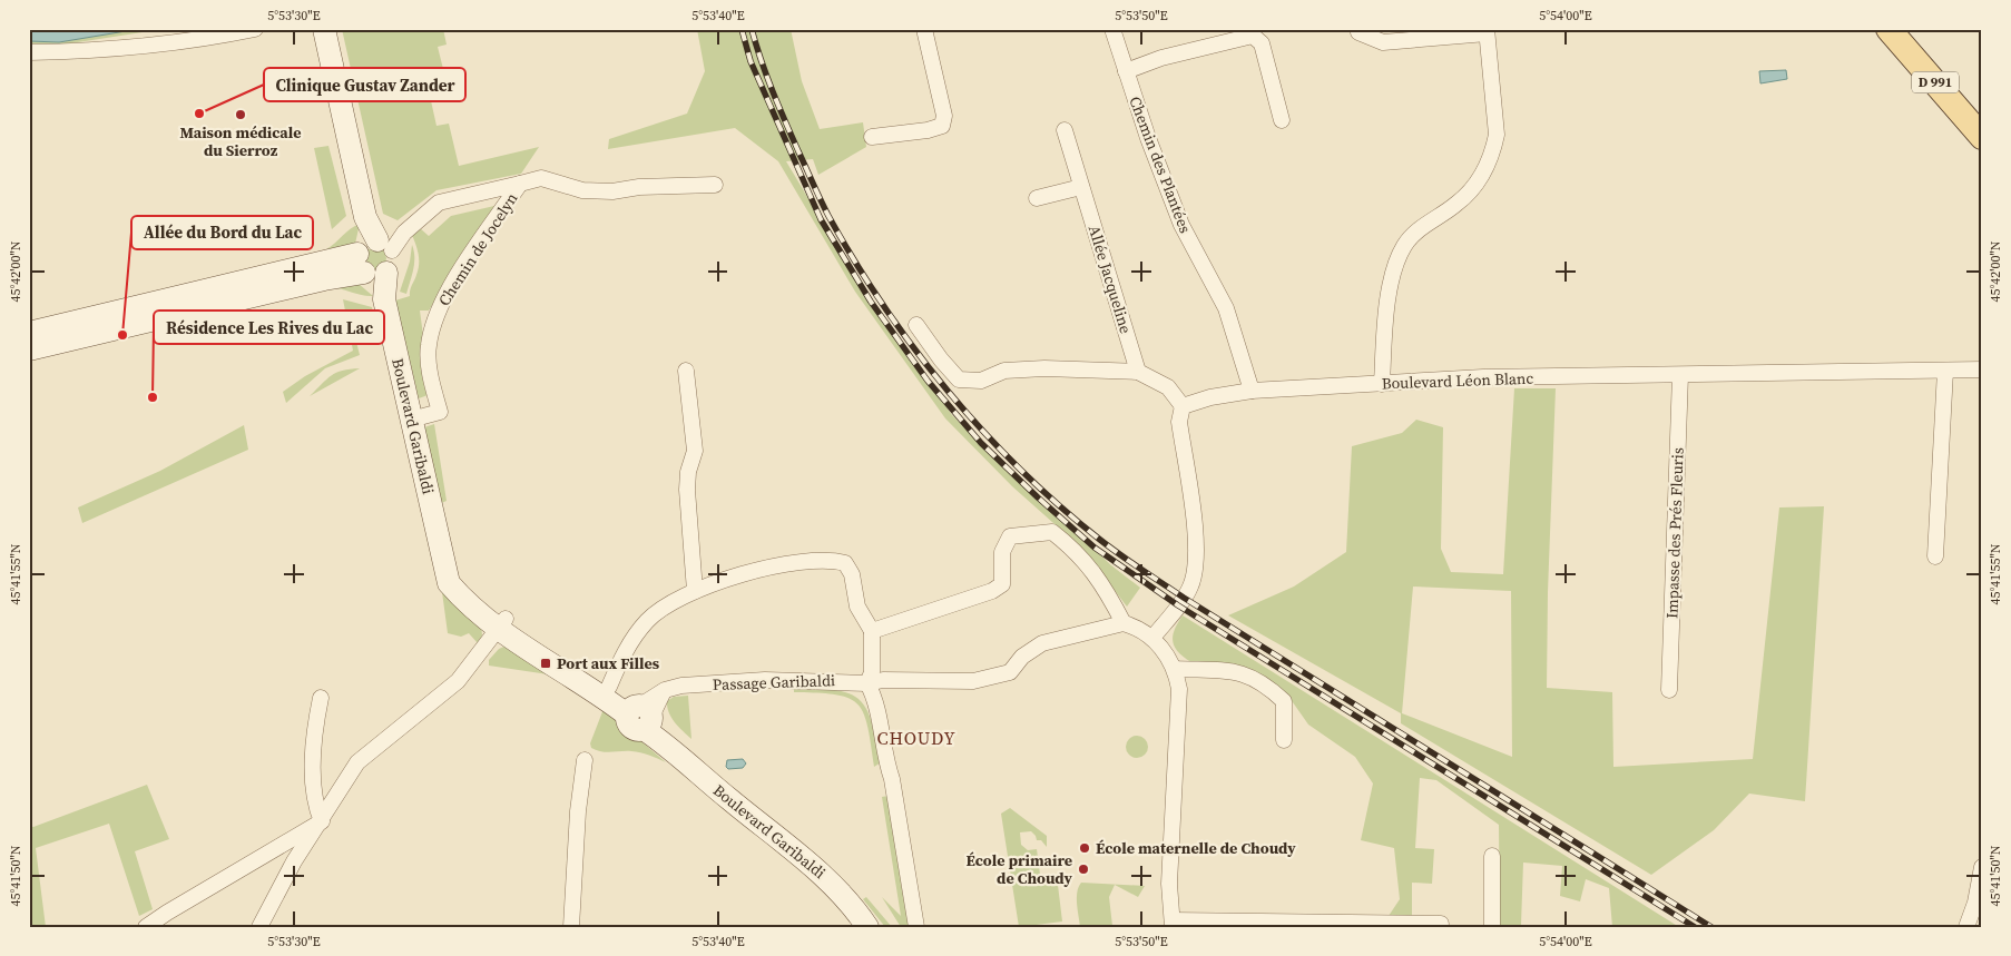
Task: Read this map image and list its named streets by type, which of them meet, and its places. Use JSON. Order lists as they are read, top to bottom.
{
  "streets": {
    "main road": ["D 991", "Boulevard Garibaldi"],
    "street": [
      "Chemin des Plantées",
      "Chemin de Jocelyn",
      "Allée Jacqueline",
      "Boulevard Léon Blanc",
      "Impasse des Prés Fleuris",
      "Passage Garibaldi"
    ]
  },
  "crossings": [
    ["Chemin des Plantées", "Boulevard Léon Blanc"],
    ["Chemin de Jocelyn", "Boulevard Garibaldi"],
    ["Boulevard Léon Blanc", "Impasse des Prés Fleuris"],
    ["Boulevard Garibaldi", "Passage Garibaldi"]
  ],
  "districts": ["CHOUDY"],
  "places": {
    "other": [
      "Clinique Gustav Zander",
      "Maison médicale du Sierroz",
      "Allée du Bord du Lac",
      "Résidence Les Rives du Lac",
      "École maternelle de Choudy",
      "École primaire de Choudy"
    ],
    "transit": ["Port aux Filles"]
  },
  "coordinates": [
    "5°53'30\"E",
    "5°53'40\"E",
    "5°53'50\"E",
    "5°54'00\"E",
    "45°42'00\"N",
    "45°41'55\"N",
    "45°41'50\"N"
  ]
}
